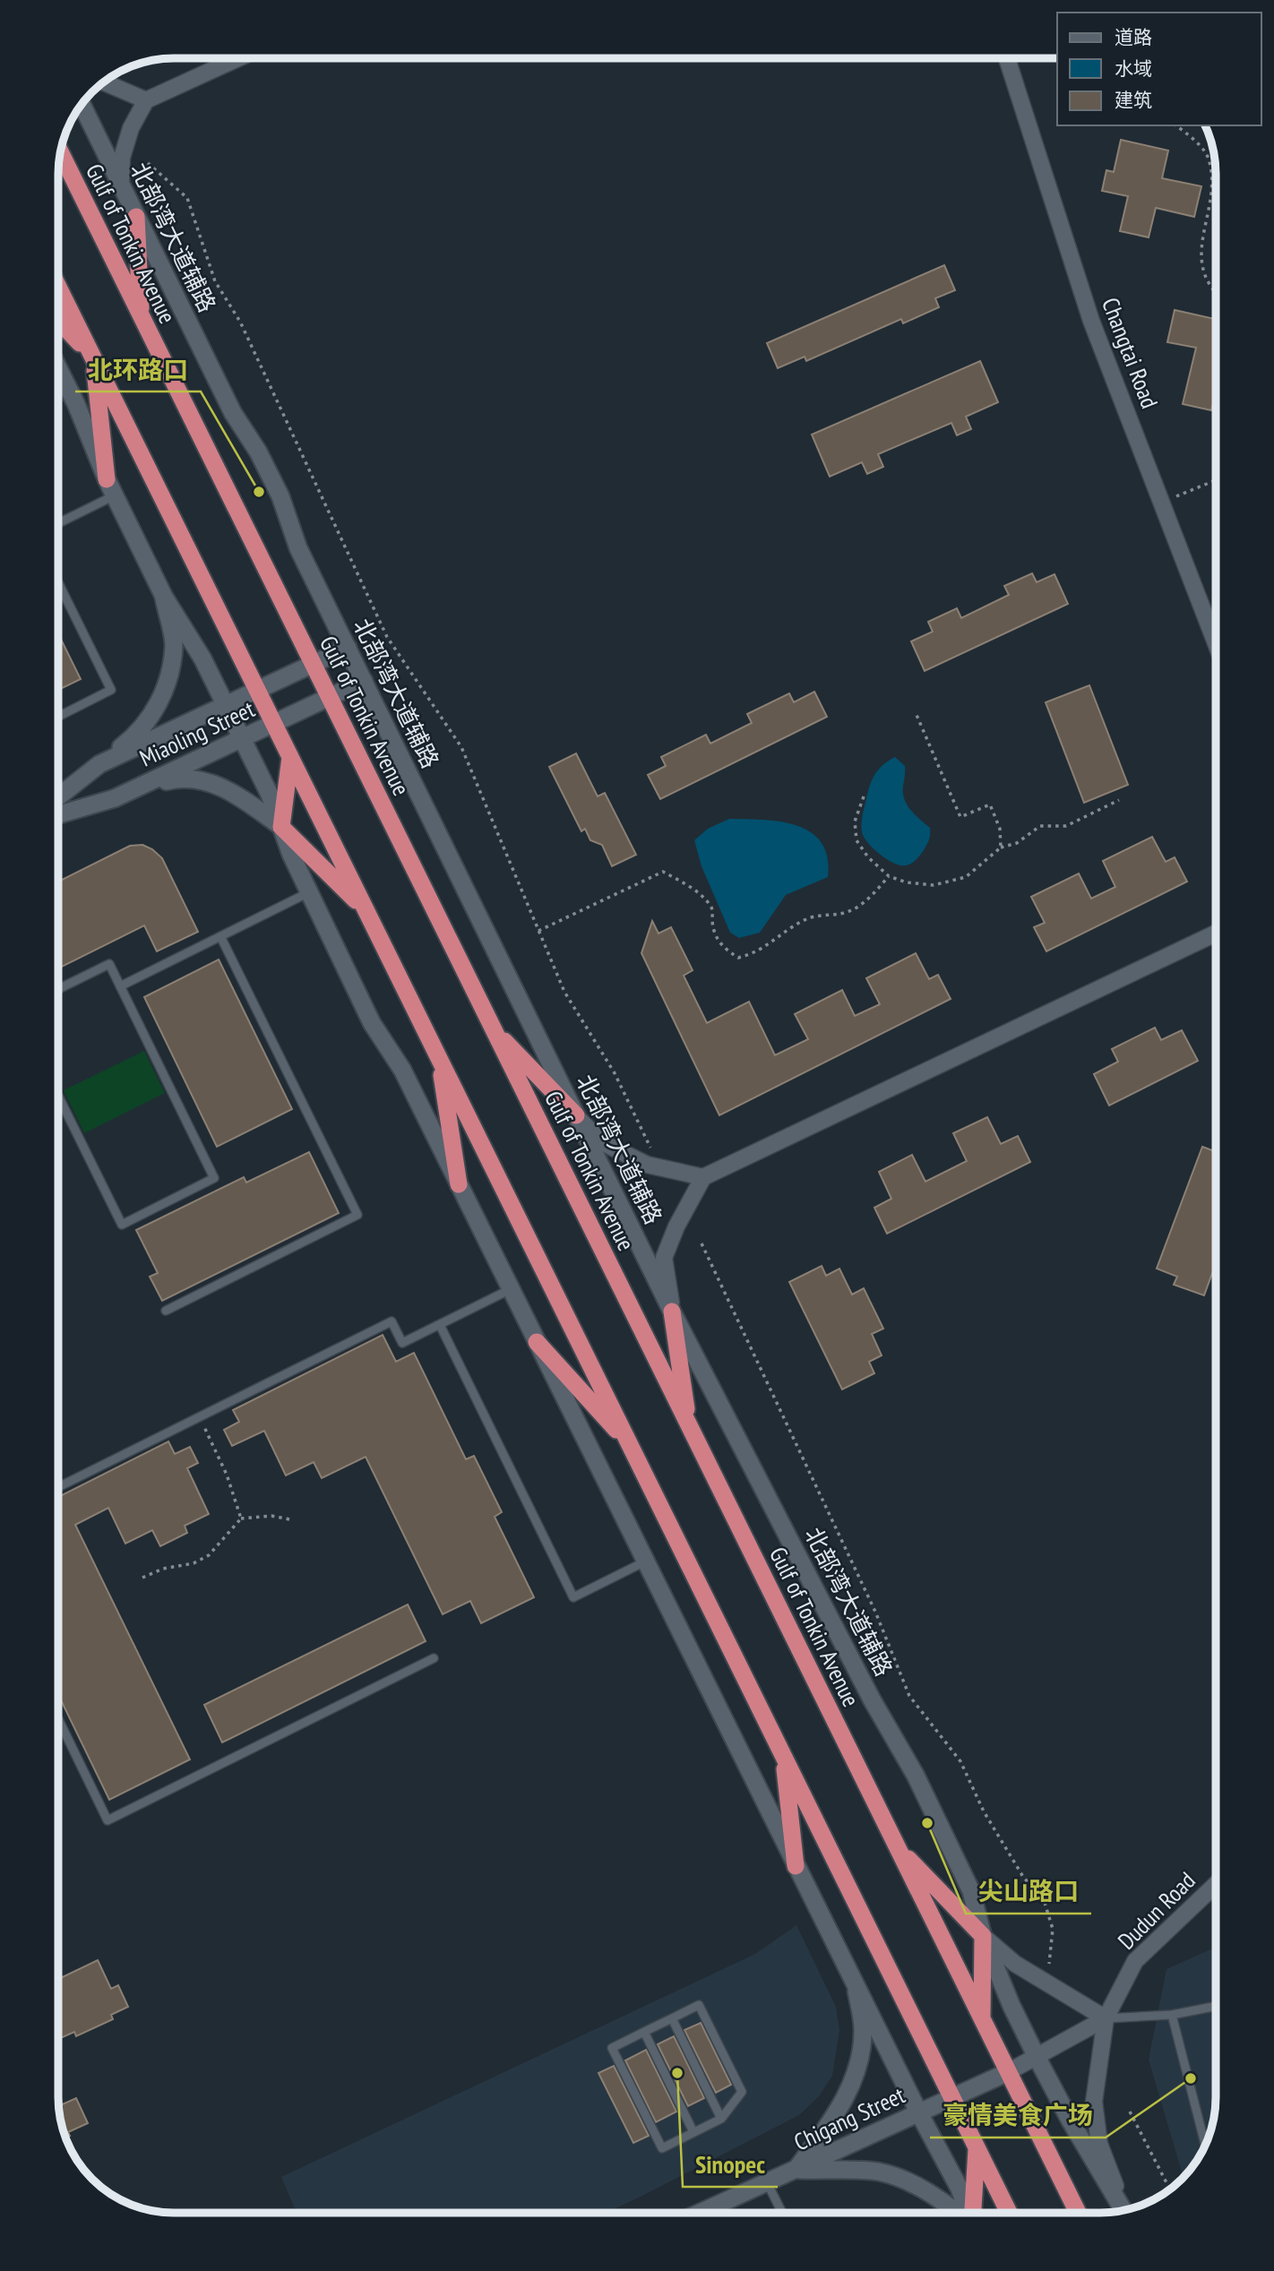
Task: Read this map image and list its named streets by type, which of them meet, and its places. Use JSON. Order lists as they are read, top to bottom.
{
  "streets": {
    "highway": ["Gulf of Tonkin Avenue"],
    "main road": ["北部湾大道辅路", "Miaoling Street", "Chigang Street"],
    "street": ["Changtai Road", "Dudun Road"]
  },
  "crossings": [
    ["北部湾大道辅路", "Miaoling Street"],
    ["Gulf of Tonkin Avenue", "Miaoling Street"],
    ["Gulf of Tonkin Avenue", "Chigang Street"]
  ],
  "places": [
    "北环路口",
    "尖山路口",
    "Sinopec",
    "豪情美食广场"
  ],
  "legend": ["道路", "水域", "建筑"]
}
